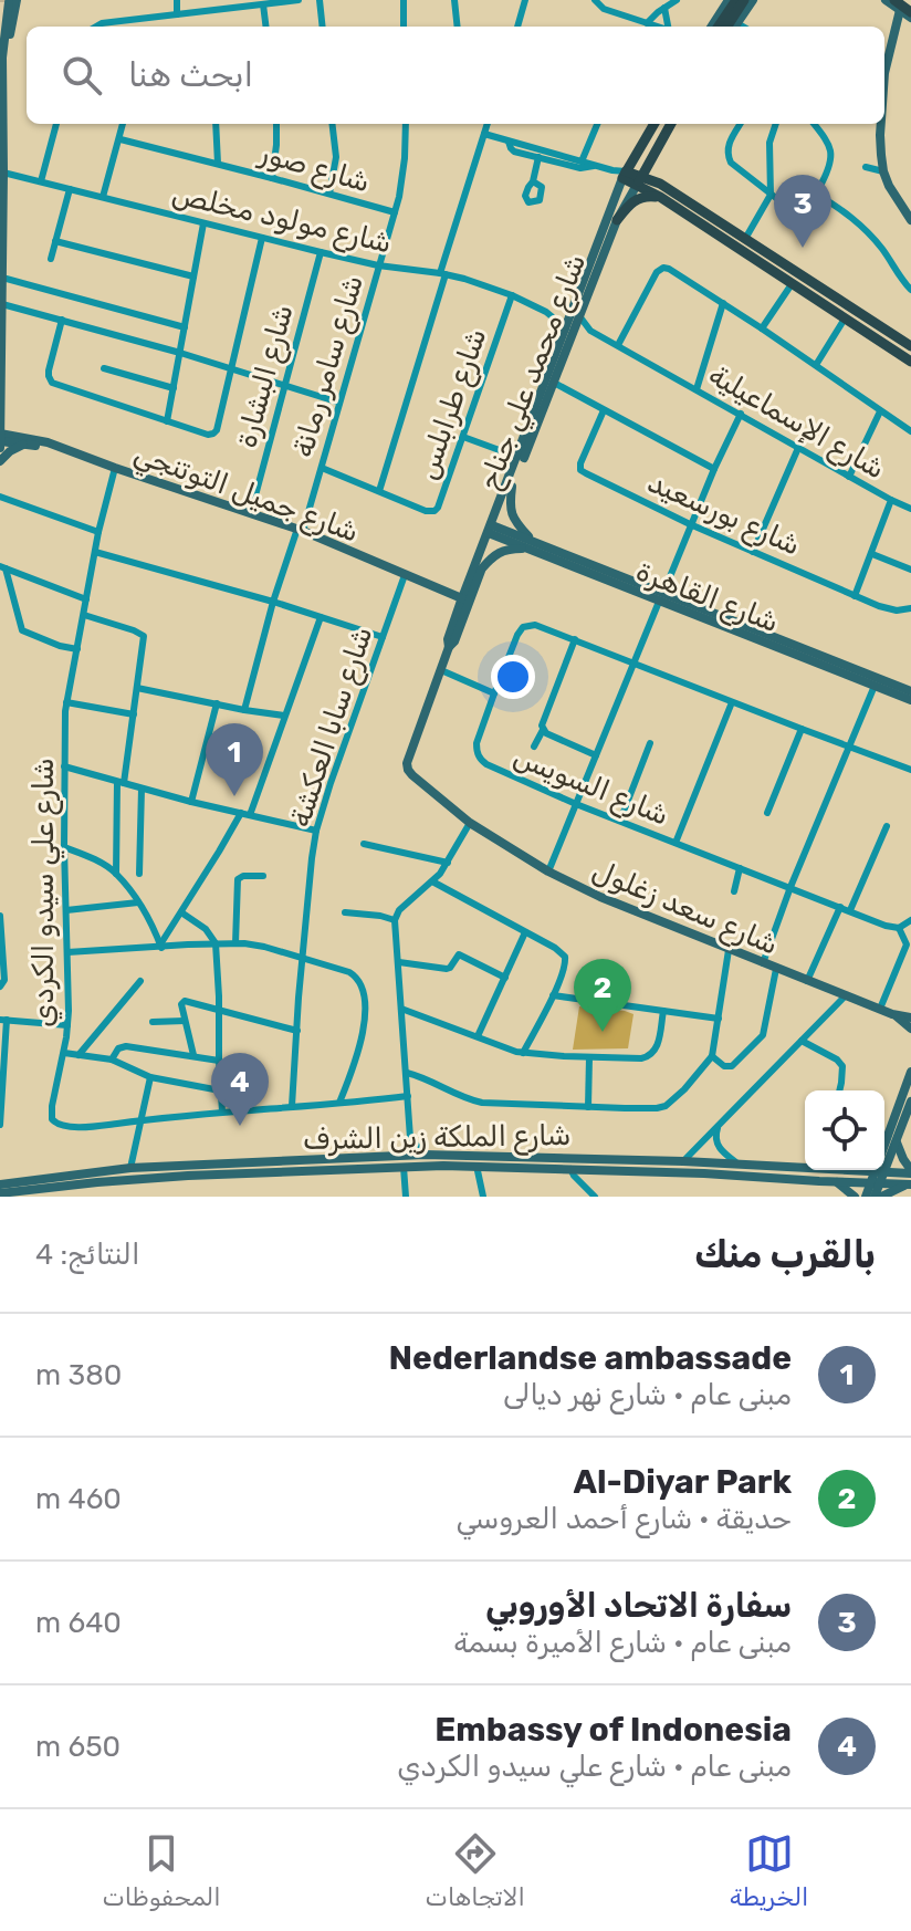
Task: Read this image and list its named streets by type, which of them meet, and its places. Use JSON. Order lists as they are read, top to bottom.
{
  "streets": {
    "main road": [
      "شارع محمد علي جناح",
      "شارع جميل التوتنجي",
      "شارع القاهرة",
      "شارع سعد زغلول",
      "شارع الملكة زين الشرف"
    ],
    "street": [
      "شارع صور",
      "شارع مولود مخلص",
      "شارع سامر رمانة",
      "شارع البشارة",
      "شارع طرابلس",
      "شارع الإسماعيلية",
      "شارع بورسعيد",
      "شارع سابا العكشة",
      "شارع السويس",
      "شارع علي سيدو الكردي"
    ]
  },
  "crossings": [
    ["شارع صور", "شارع سامر رمانة"],
    ["شارع مولود مخلص", "شارع سامر رمانة"],
    ["شارع مولود مخلص", "شارع محمد علي جناح"],
    ["شارع مولود مخلص", "شارع البشارة"],
    ["شارع مولود مخلص", "شارع طرابلس"],
    ["شارع سامر رمانة", "شارع طرابلس"],
    ["شارع سامر رمانة", "شارع جميل التوتنجي"],
    ["شارع محمد علي جناح", "شارع جميل التوتنجي"],
    ["شارع محمد علي جناح", "شارع القاهرة"],
    ["شارع محمد علي جناح", "شارع سعد زغلول"],
    ["شارع البشارة", "شارع جميل التوتنجي"],
    ["شارع الإسماعيلية", "شارع بورسعيد"],
    ["شارع جميل التوتنجي", "شارع سابا العكشة"],
    ["شارع جميل التوتنجي", "شارع علي سيدو الكردي"],
    ["شارع سابا العكشة", "شارع علي سيدو الكردي"]
  ],
  "page": {
    "search": "ابحث هنا",
    "pins": [
      "3",
      "1",
      "2",
      "4"
    ],
    "heading": ["بالقرب منك", "النتائج: 4"],
    "list": [
      {
        "mark": "1",
        "name": "Nederlandse ambassade",
        "note": "مبنى عام · شارع نهر ديالى",
        "value": "380 m"
      },
      {
        "mark": "2",
        "name": "Al-Diyar Park",
        "note": "حديقة · شارع أحمد العروسي",
        "value": "460 m"
      },
      {
        "mark": "3",
        "name": "سفارة الاتحاد الأوروبي",
        "note": "مبنى عام · شارع الأميرة بسمة",
        "value": "640 m"
      },
      {
        "mark": "4",
        "name": "Embassy of Indonesia",
        "note": "مبنى عام · شارع علي سيدو الكردي",
        "value": "650 m"
      }
    ],
    "nav": ["الخريطة", "الاتجاهات", "المحفوظات"]
  }
}
